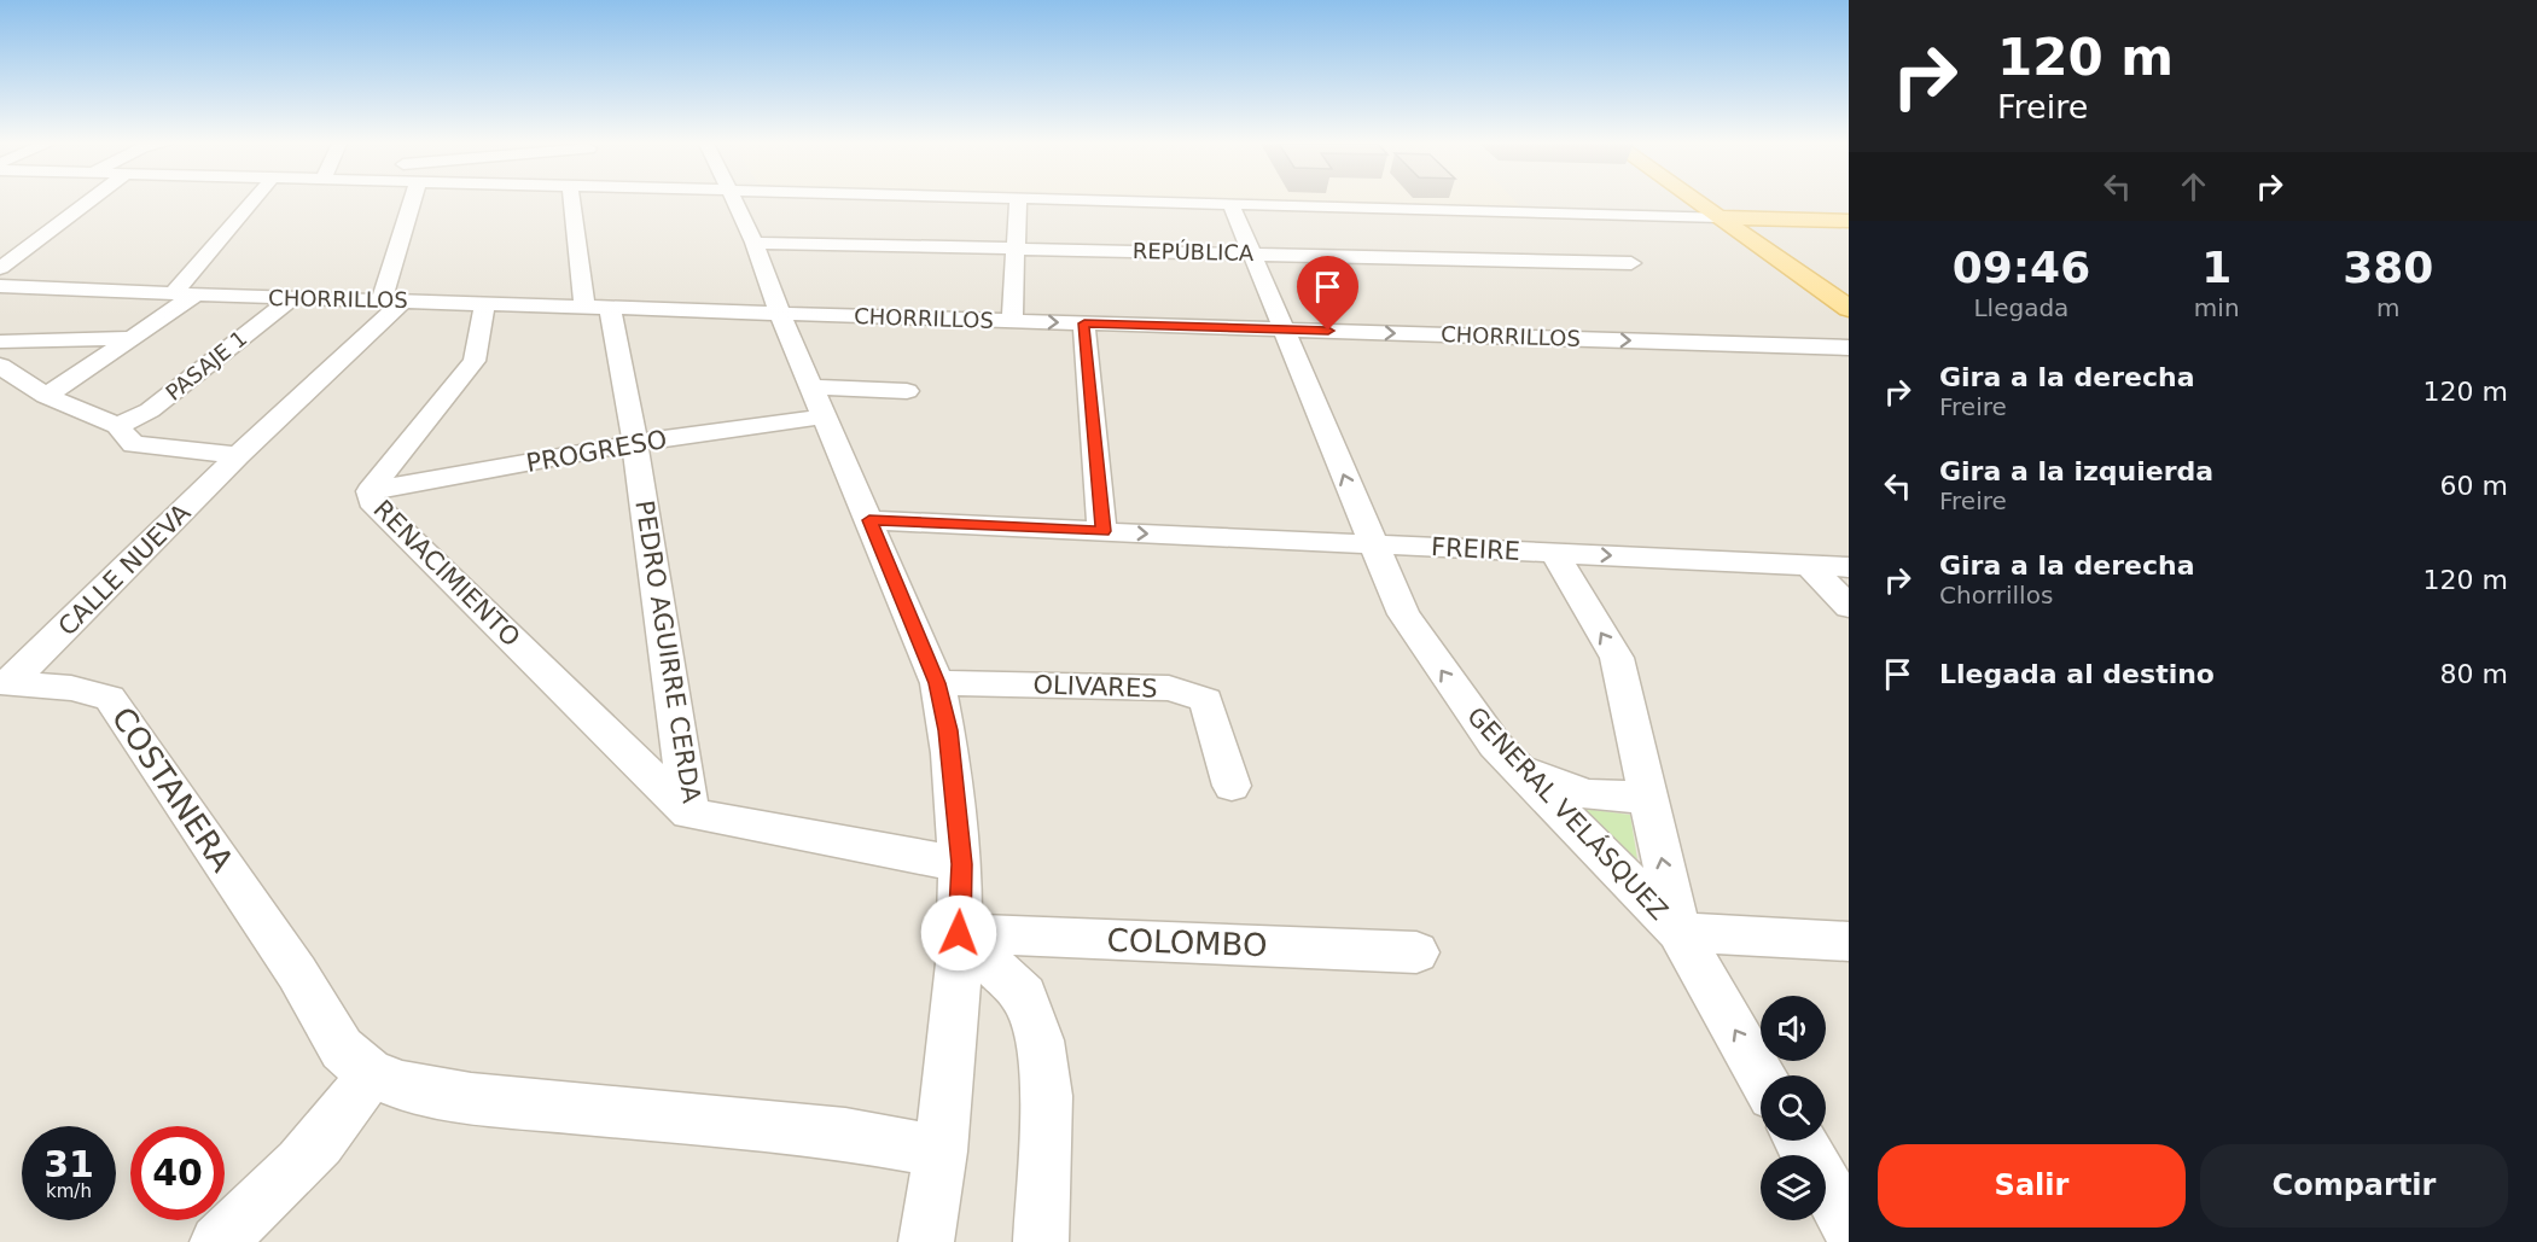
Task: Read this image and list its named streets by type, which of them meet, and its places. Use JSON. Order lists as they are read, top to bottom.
{
  "streets": {
    "street": [
      "REPÚBLICA",
      "CHORRILLOS",
      "PASAJE 1",
      "PROGRESO",
      "FREIRE",
      "CALLE NUEVA",
      "RENACIMIENTO",
      "PEDRO AGUIRRE CERDA",
      "OLIVARES",
      "COSTANERA",
      "GENERAL VELÁSQUEZ",
      "COLOMBO"
    ]
  },
  "crossings": [
    ["REPÚBLICA", "GENERAL VELÁSQUEZ"],
    ["CHORRILLOS", "PASAJE 1"],
    ["CHORRILLOS", "CALLE NUEVA"],
    ["CHORRILLOS", "RENACIMIENTO"],
    ["CHORRILLOS", "PEDRO AGUIRRE CERDA"],
    ["CHORRILLOS", "GENERAL VELÁSQUEZ"],
    ["PROGRESO", "RENACIMIENTO"],
    ["PROGRESO", "PEDRO AGUIRRE CERDA"],
    ["FREIRE", "GENERAL VELÁSQUEZ"],
    ["CALLE NUEVA", "COSTANERA"],
    ["RENACIMIENTO", "PEDRO AGUIRRE CERDA"]
  ],
  "one_way": ["FREIRE"],
  "page": {
    "turn": ["120 m", "Freire"],
    "eta": [
      "09:46",
      "Llegada",
      "1",
      "min",
      "380",
      "m"
    ],
    "list": [
      {
        "name": "Gira a la derecha",
        "note": "Freire",
        "value": "120 m"
      },
      {
        "name": "Gira a la izquierda",
        "note": "Freire",
        "value": "60 m"
      },
      {
        "name": "Gira a la derecha",
        "note": "Chorrillos",
        "value": "120 m"
      },
      {
        "name": "Llegada al destino",
        "value": "80 m"
      }
    ],
    "speed": "31 km/h",
    "limit": "40",
    "buttons": ["Salir", "Compartir"]
  }
}
